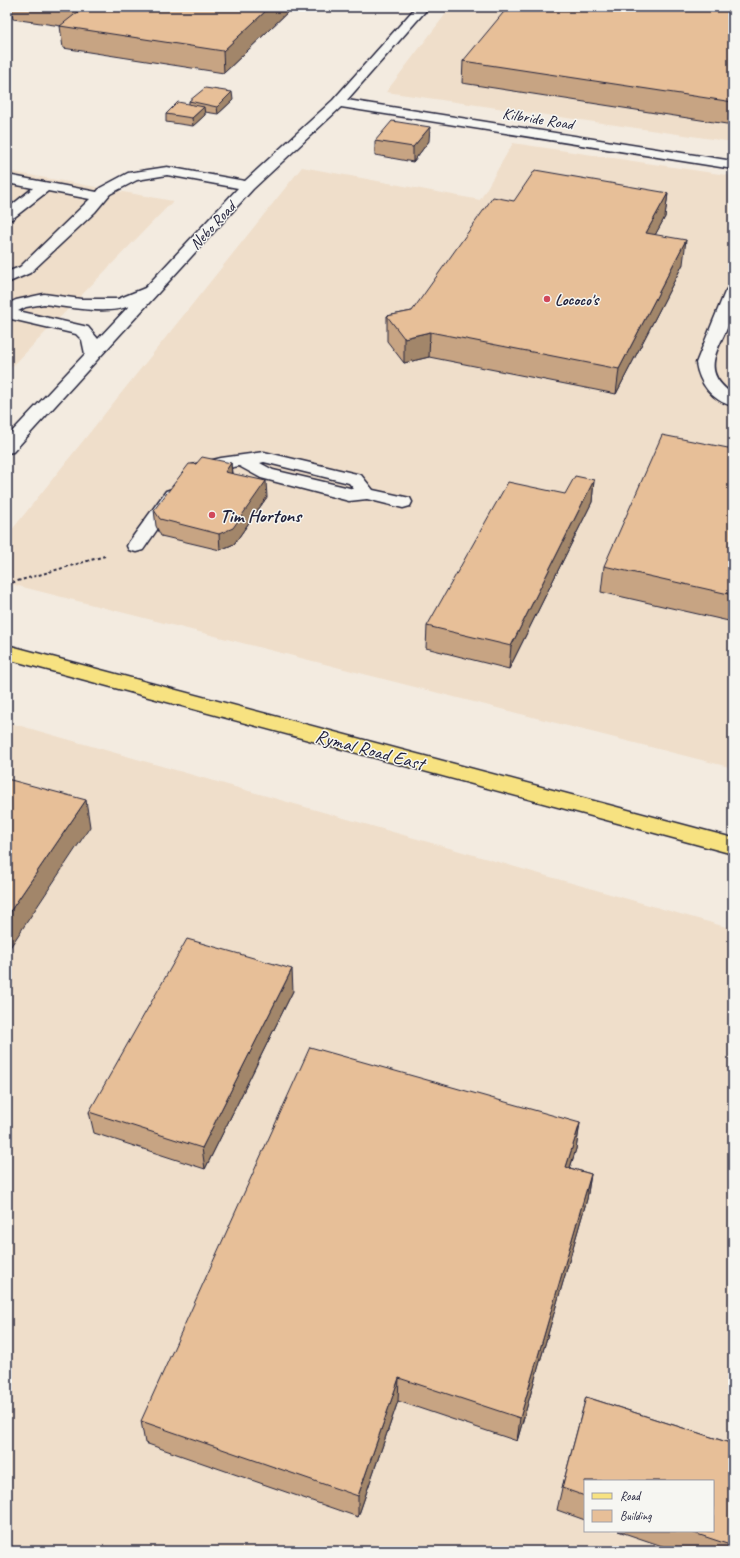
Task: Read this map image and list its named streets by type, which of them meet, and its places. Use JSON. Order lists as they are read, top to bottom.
{
  "streets": {
    "main road": ["Rymal Road East"],
    "street": ["Kilbride Road", "Nebo Road"]
  },
  "crossings": [
    ["Kilbride Road", "Nebo Road"]
  ],
  "places": ["Lococo's", "Tim Hortons"],
  "legend": ["Road", "Building"]
}
